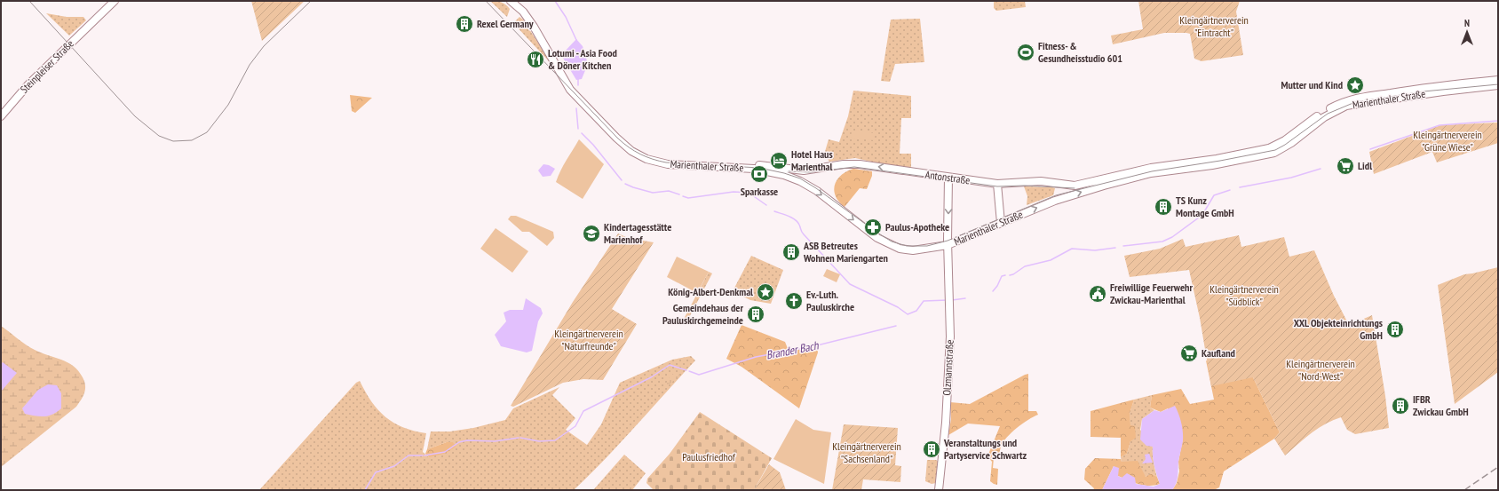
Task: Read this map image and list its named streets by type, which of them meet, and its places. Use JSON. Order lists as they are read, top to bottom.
{
  "streets": {
    "main road": [
      "Steinpleiser Straße",
      "Marienthaler Straße",
      "Antonstraße",
      "Olzmannstraße"
    ]
  },
  "crossings": [
    ["Marienthaler Straße", "Antonstraße"],
    ["Marienthaler Straße", "Olzmannstraße"],
    ["Antonstraße", "Olzmannstraße"]
  ],
  "one_way": ["Antonstraße"],
  "water": ["Brander Bach"],
  "parks": [
    "Kleingärtnerverein \"Eintracht\"",
    "Kleingärtnerverein \"Grüne Wiese\"",
    "Kleingärtnerverein \"Südblick\"",
    "Kleingärtnerverein \"Naturfreunde\"",
    "Kleingärtnerverein \"Nord-West\"",
    "Kleingärtnerverein \"Sachsenland\"",
    "Paulusfriedhof"
  ],
  "places": {
    "building": [
      "Rexel Germany",
      "TS Kunz Montage GmbH",
      "ASB Betreutes Wohnen Mariengarten",
      "Gemeindehaus der Pauluskirchgemeinde",
      "XXL Objekteinrichtungs GmbH",
      "IFBR Zwickau GmbH",
      "Veranstaltungs und Partyservice Schwartz"
    ],
    "sports": ["Fitness- & Gesundheisstudio 601"],
    "restaurant": ["Lotumi - Asia Food & Döner Kitchen"],
    "place": ["Mutter und Kind", "König-Albert-Denkmal"],
    "hotel": ["Hotel Haus Marienthal"],
    "supermarket": ["Lidl", "Kaufland"],
    "bank": ["Sparkasse"],
    "pharmacy": ["Paulus-Apotheke"],
    "school or university": ["Kindertagesstätte Marienhof"],
    "public building": ["Freiwillige Feuerwehr Zwickau-Marienthal"],
    "church": ["Ev.-Luth. Pauluskirche"]
  },
  "north": "top"
}
